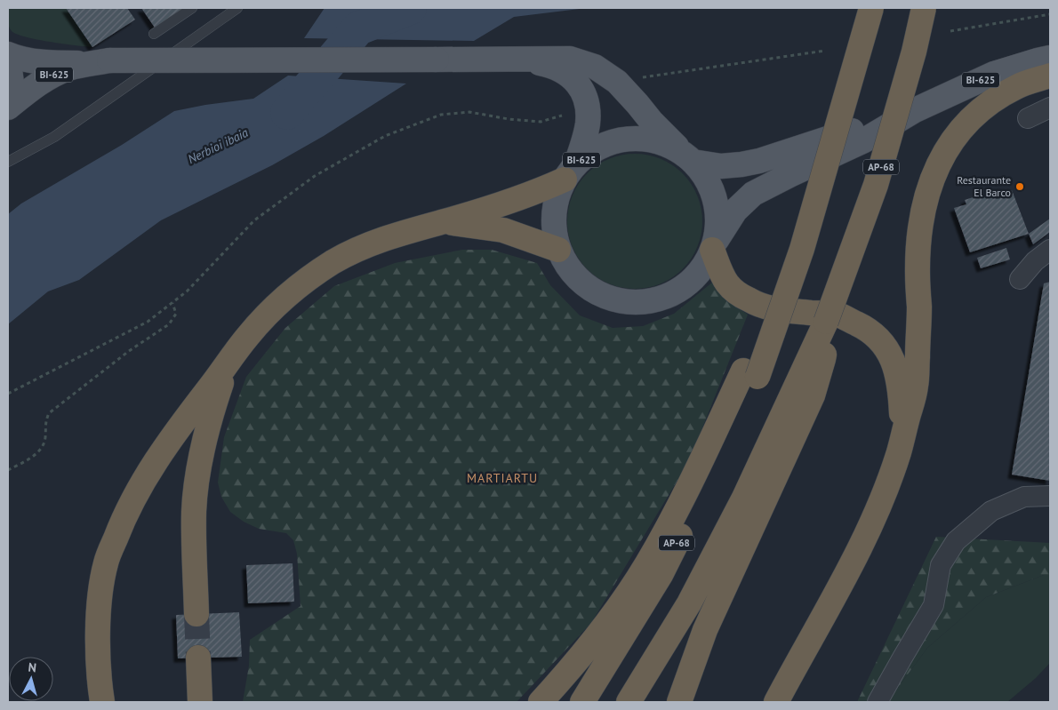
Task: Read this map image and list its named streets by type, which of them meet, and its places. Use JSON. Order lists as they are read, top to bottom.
{
  "streets": {
    "highway": ["AP-68"],
    "main road": ["BI-625"]
  },
  "districts": ["MARTIARTU"],
  "water": ["Nerbioi ibaia"],
  "places": ["Restaurante El Barco"],
  "north": "top"
}
